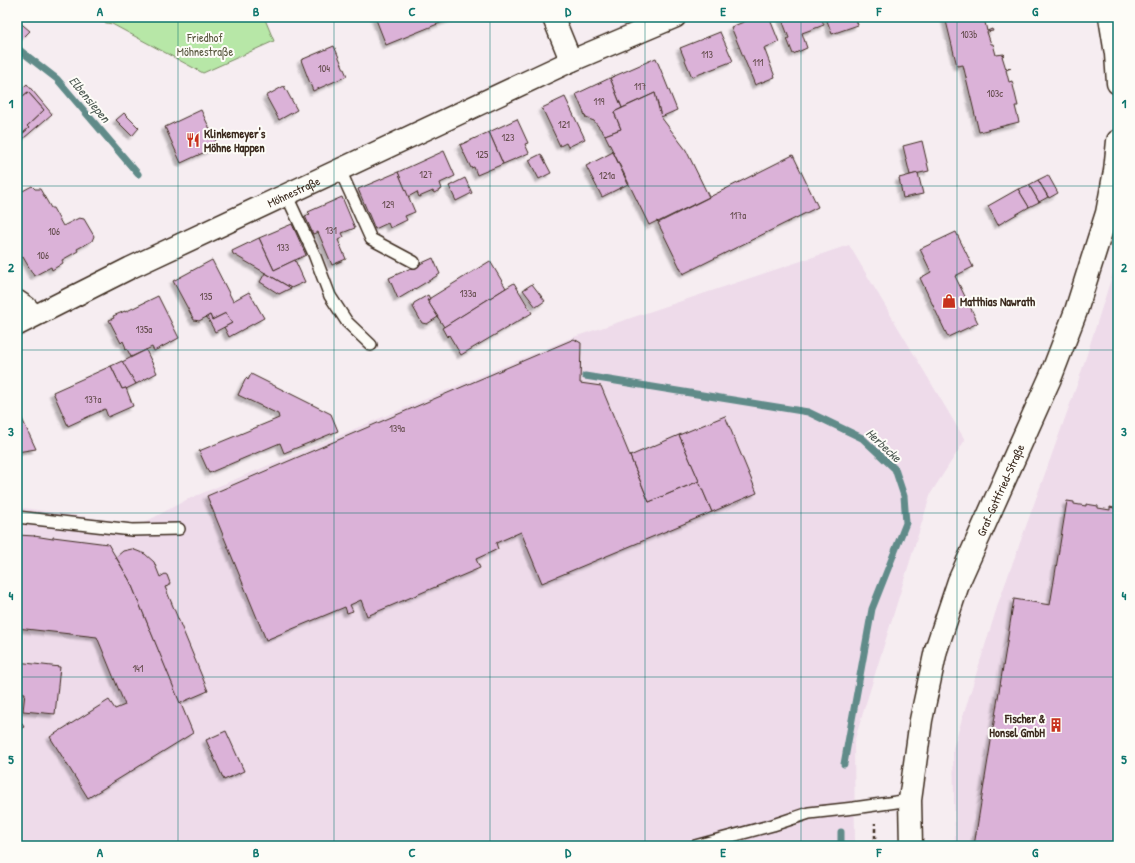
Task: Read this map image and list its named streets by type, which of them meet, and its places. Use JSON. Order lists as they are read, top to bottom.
{
  "streets": {
    "street": ["Möhnestraße", "Graf-Gottfried-Straße"]
  },
  "water": ["Elbensiepen", "Herbecke"],
  "parks": ["Friedhof Möhnestraße"],
  "places": {
    "restaurant": ["Klinkemeyer's Möhne Happen"],
    "shop": ["Matthias Nawrath"],
    "building": ["Fischer & Honsel GmbH"]
  },
  "house_numbers": [
    "103b",
    "113",
    "111",
    "104",
    "117",
    "103c",
    "119",
    "121",
    "123",
    "125",
    "127",
    "121a",
    "129",
    "117a",
    "131",
    "106",
    "133",
    "106",
    "133a",
    "135",
    "135a",
    "137a",
    "139a",
    "141"
  ],
  "grid": {
    "columns": [
      "A",
      "B",
      "C",
      "D",
      "E",
      "F",
      "G"
    ],
    "rows": [
      "1",
      "2",
      "3",
      "4",
      "5"
    ]
  }
}
